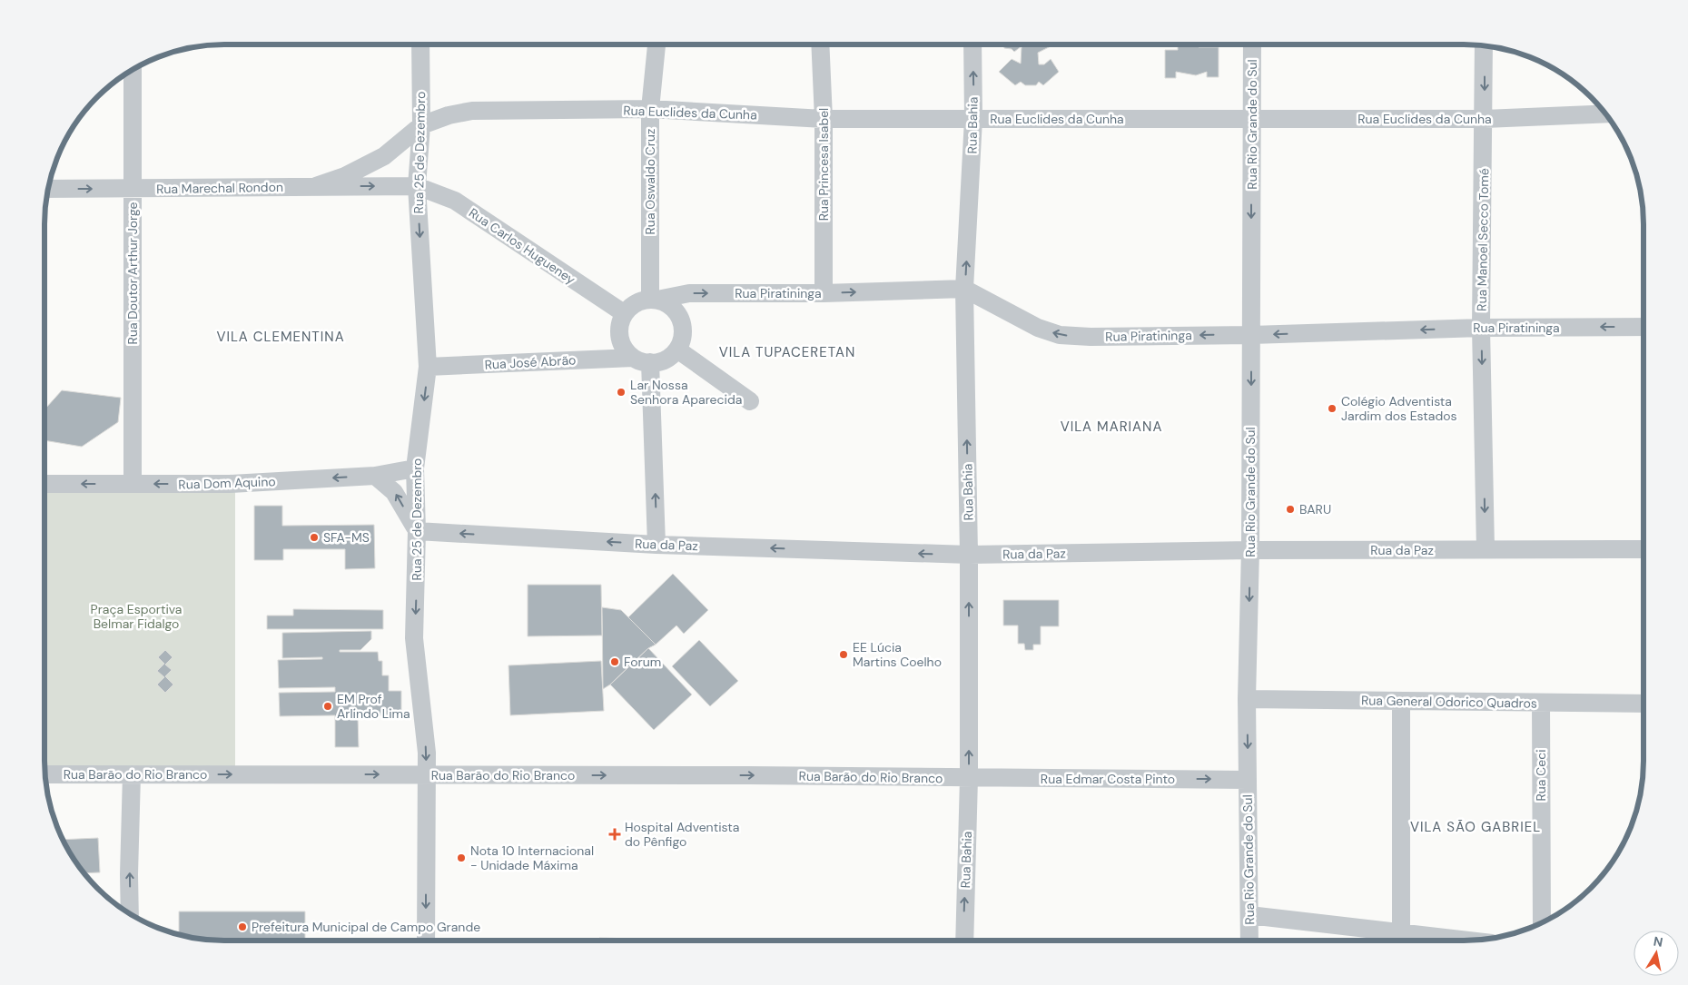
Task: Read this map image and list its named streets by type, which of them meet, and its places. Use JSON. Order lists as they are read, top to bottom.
{
  "streets": {
    "street": [
      "Rua Euclides da Cunha",
      "Rua Rio Grande do Sul",
      "Rua Bahia",
      "Rua 25 de Dezembro",
      "Rua Princesa Isabel",
      "Rua Oswaldo Cruz",
      "Rua Marechal Rondon",
      "Rua Manoel Secco Tomé",
      "Rua Carlos Hugueney",
      "Rua Doutor Arthur Jorge",
      "Rua Piratininga",
      "Rua José Abrão",
      "Rua Dom Aquino",
      "Rua da Paz",
      "Rua General Odorico Quadros",
      "Rua Barão do Rio Branco",
      "Rua Ceci",
      "Rua Edmar Costa Pinto"
    ]
  },
  "crossings": [
    ["Rua Euclides da Cunha", "Rua Rio Grande do Sul"],
    ["Rua Euclides da Cunha", "Rua Bahia"],
    ["Rua Euclides da Cunha", "Rua 25 de Dezembro"],
    ["Rua Euclides da Cunha", "Rua Princesa Isabel"],
    ["Rua Euclides da Cunha", "Rua Oswaldo Cruz"],
    ["Rua Euclides da Cunha", "Rua Marechal Rondon"],
    ["Rua Euclides da Cunha", "Rua Manoel Secco Tomé"],
    ["Rua Rio Grande do Sul", "Rua Piratininga"],
    ["Rua Rio Grande do Sul", "Rua da Paz"],
    ["Rua Rio Grande do Sul", "Rua General Odorico Quadros"],
    ["Rua Rio Grande do Sul", "Rua Edmar Costa Pinto"],
    ["Rua Bahia", "Rua Piratininga"],
    ["Rua Bahia", "Rua da Paz"],
    ["Rua Bahia", "Rua Barão do Rio Branco"],
    ["Rua Bahia", "Rua Edmar Costa Pinto"],
    ["Rua 25 de Dezembro", "Rua Marechal Rondon"],
    ["Rua 25 de Dezembro", "Rua Carlos Hugueney"],
    ["Rua 25 de Dezembro", "Rua José Abrão"],
    ["Rua 25 de Dezembro", "Rua Dom Aquino"],
    ["Rua 25 de Dezembro", "Rua da Paz"],
    ["Rua 25 de Dezembro", "Rua Barão do Rio Branco"],
    ["Rua Princesa Isabel", "Rua Piratininga"],
    ["Rua Oswaldo Cruz", "Rua Carlos Hugueney"],
    ["Rua Oswaldo Cruz", "Rua Piratininga"],
    ["Rua Oswaldo Cruz", "Rua José Abrão"],
    ["Rua Marechal Rondon", "Rua Carlos Hugueney"],
    ["Rua Marechal Rondon", "Rua Doutor Arthur Jorge"],
    ["Rua Manoel Secco Tomé", "Rua Piratininga"],
    ["Rua Manoel Secco Tomé", "Rua da Paz"],
    ["Rua Carlos Hugueney", "Rua Piratininga"],
    ["Rua Carlos Hugueney", "Rua José Abrão"],
    ["Rua Doutor Arthur Jorge", "Rua Dom Aquino"],
    ["Rua Piratininga", "Rua José Abrão"],
    ["Rua General Odorico Quadros", "Rua Ceci"],
    ["Rua Barão do Rio Branco", "Rua Edmar Costa Pinto"]
  ],
  "one_way": [
    "Rua Rio Grande do Sul",
    "Rua Bahia",
    "Rua 25 de Dezembro",
    "Rua Marechal Rondon",
    "Rua Manoel Secco Tomé",
    "Rua Dom Aquino",
    "Rua da Paz",
    "Rua Barão do Rio Branco",
    "Rua Edmar Costa Pinto"
  ],
  "districts": [
    "VILA CLEMENTINA",
    "VILA TUPACERETAN",
    "VILA MARIANA",
    "VILA SÃO GABRIEL"
  ],
  "parks": ["Praça Esportiva Belmar Fidalgo"],
  "places": {
    "other": [
      "Lar Nossa Senhora Aparecida",
      "Colégio Adventista Jardim dos Estados",
      "BARU",
      "SFA-MS",
      "EE Lúcia Martins Coelho",
      "Forum",
      "EM Prof Arlindo Lima",
      "Nota 10 Internacional - Unidade Máxima",
      "Prefeitura Municipal de Campo Grande"
    ],
    "health": ["Hospital Adventista do Pênfigo"]
  },
  "north": "top"
}
